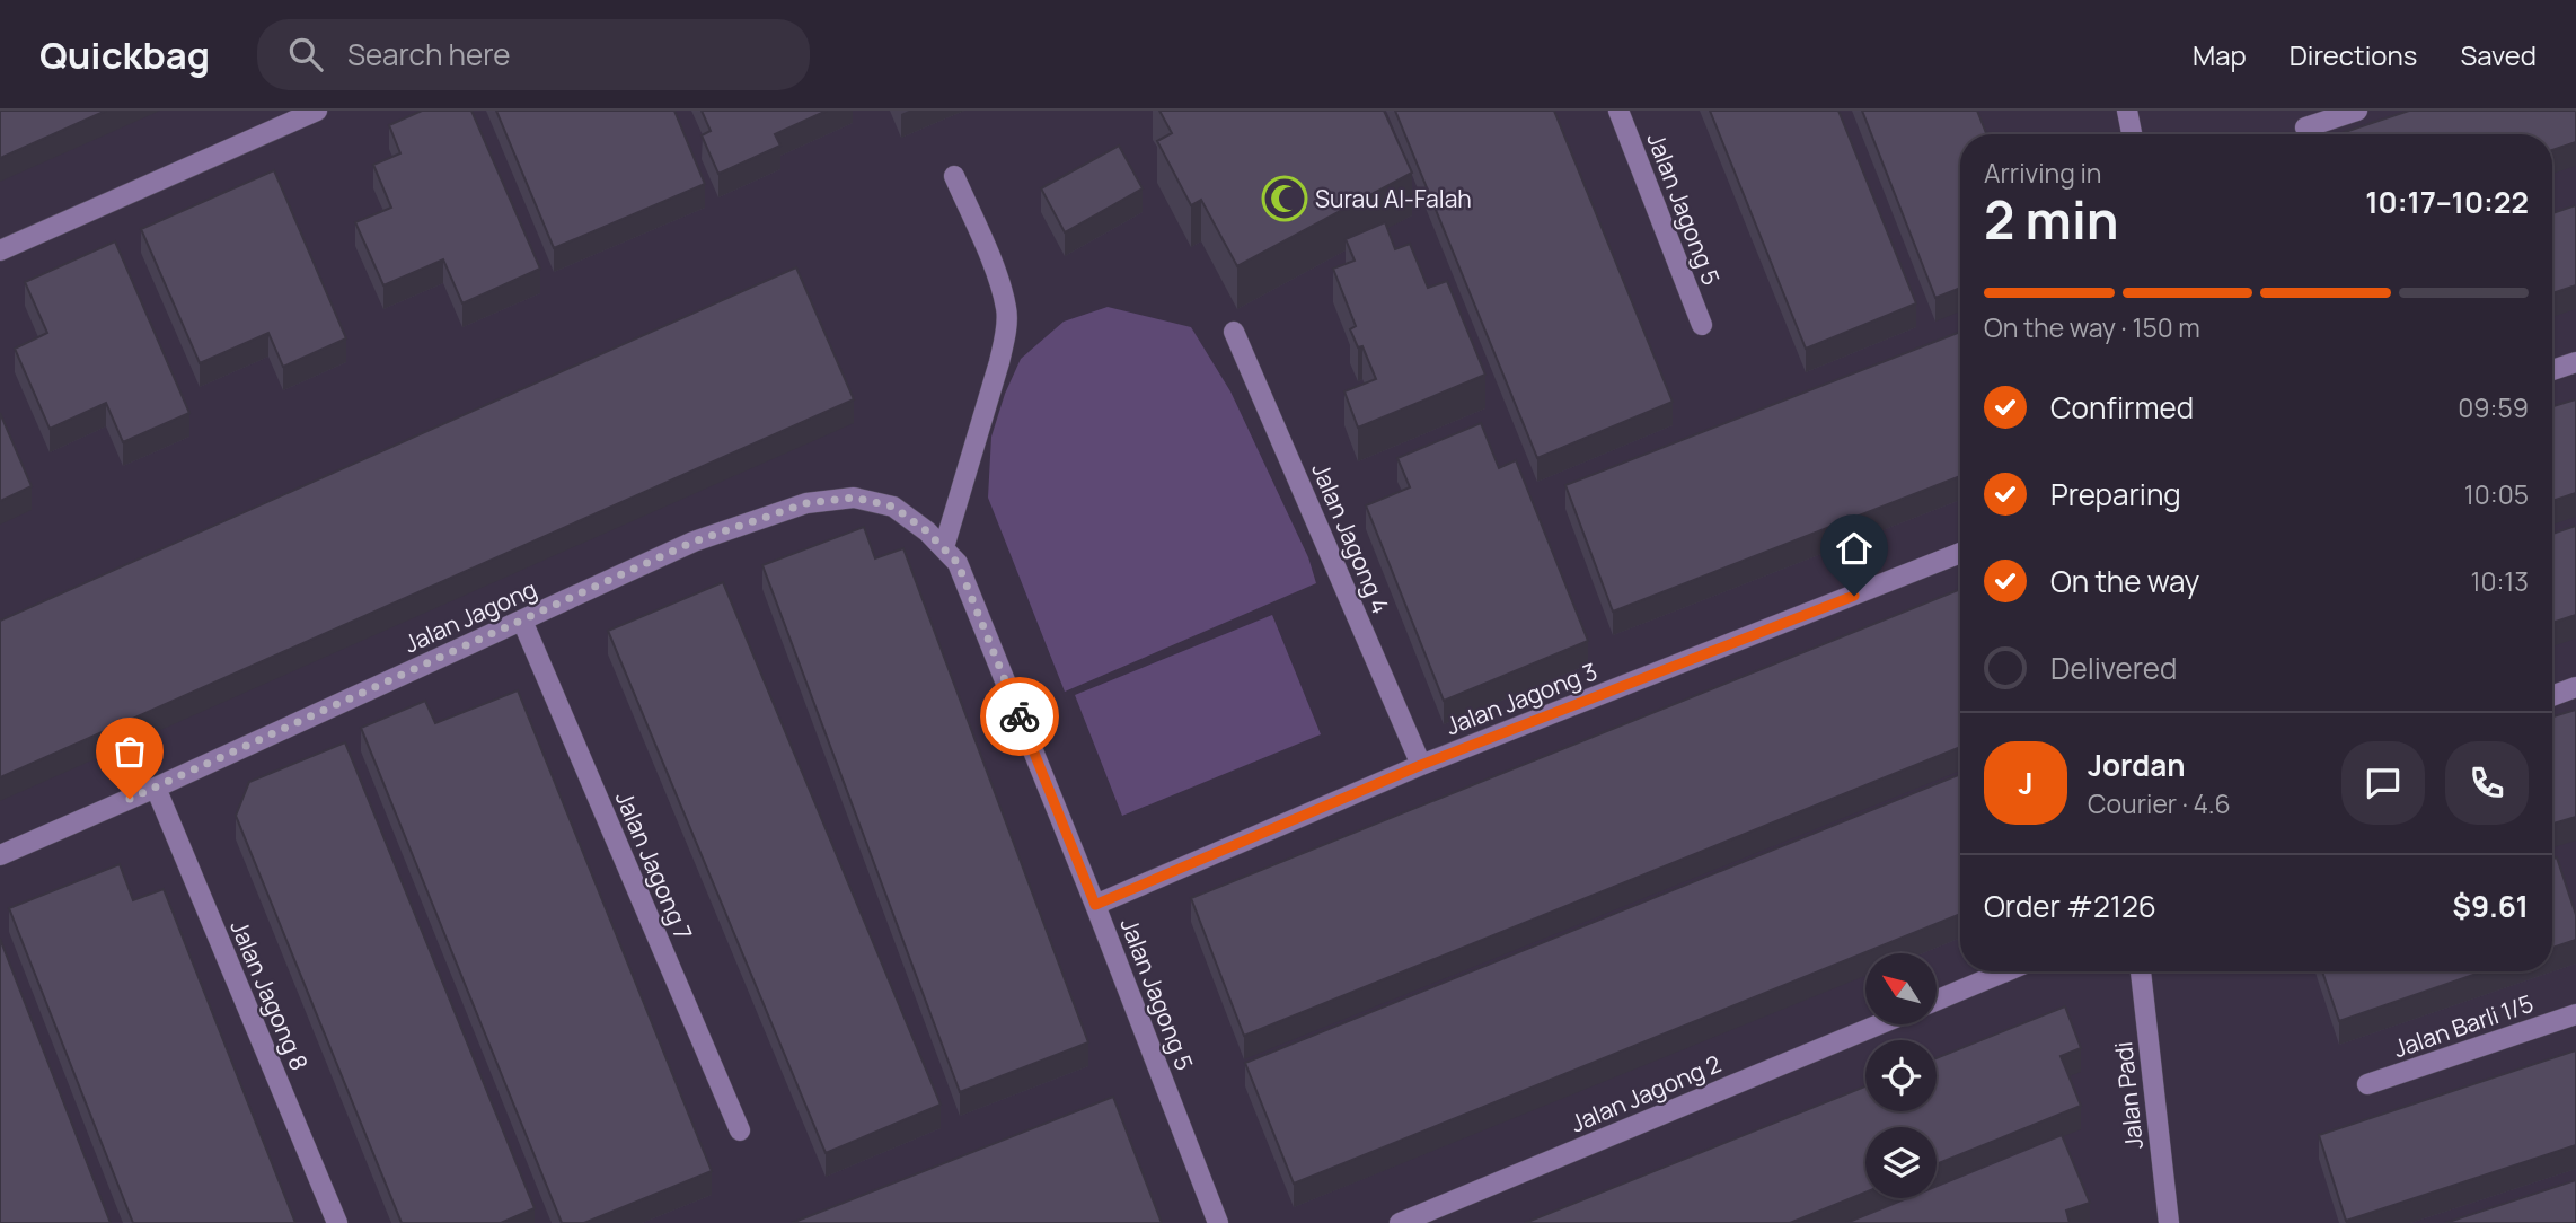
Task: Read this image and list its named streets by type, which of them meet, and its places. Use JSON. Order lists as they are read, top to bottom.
{
  "streets": {
    "street": [
      "Jalan Jagong 5",
      "Jalan Jagong 4",
      "Jalan Jagong",
      "Jalan Jagong 3",
      "Jalan Jagong 7",
      "Jalan Jagong 8",
      "Jalan Barli 1/5",
      "Jalan Jagong 2",
      "Jalan Padi"
    ]
  },
  "crossings": [
    ["Jalan Jagong 5", "Jalan Jagong"],
    ["Jalan Jagong 5", "Jalan Jagong 3"],
    ["Jalan Jagong 4", "Jalan Jagong 3"],
    ["Jalan Jagong", "Jalan Jagong 7"],
    ["Jalan Jagong", "Jalan Jagong 8"]
  ],
  "places": {
    "mosque": ["Surau Al-Falah"]
  },
  "north": "top left",
  "page": {
    "header": "Quickbag",
    "search": "Search here",
    "nav": ["Map", "Directions", "Saved"],
    "heading": ["2 min", "Arriving in", "10:17–10:22"],
    "panel": [
      "Jordan",
      "Courier · 4.6",
      "Order #2126",
      "$9.61"
    ],
    "bar": "On the way · 150 m",
    "list": [
      ["Confirmed", "09:59"],
      ["Preparing", "10:05"],
      ["On the way", "10:13"],
      "Delivered"
    ],
    "round": "J"
  }
}
